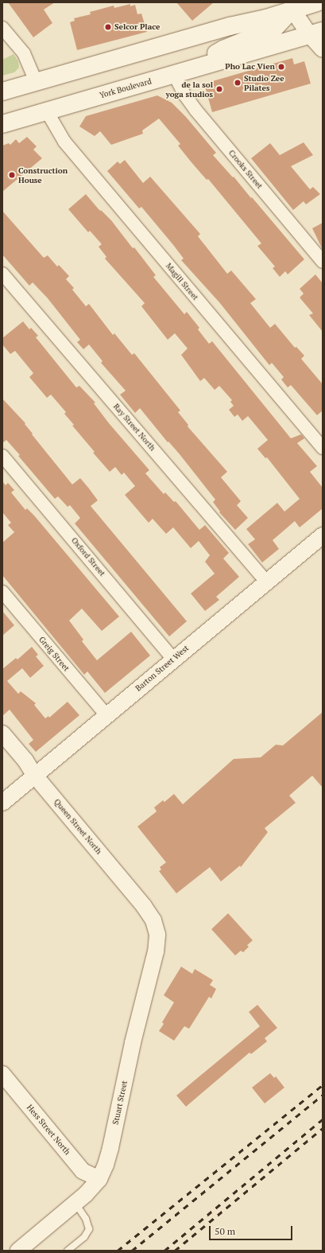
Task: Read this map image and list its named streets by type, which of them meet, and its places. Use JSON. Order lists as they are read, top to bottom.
{
  "streets": {
    "main road": ["York Boulevard"],
    "street": [
      "Crooks Street",
      "Magill Street",
      "Ray Street North",
      "Oxford Street",
      "Greig Street",
      "Barton Street West",
      "Queen Street North",
      "Stuart Street",
      "Hess Street North"
    ]
  },
  "crossings": [
    ["York Boulevard", "Crooks Street"],
    ["York Boulevard", "Magill Street"],
    ["Ray Street North", "Barton Street West"],
    ["Oxford Street", "Barton Street West"],
    ["Greig Street", "Barton Street West"],
    ["Barton Street West", "Queen Street North"],
    ["Queen Street North", "Stuart Street"],
    ["Stuart Street", "Hess Street North"]
  ],
  "places": [
    "Selcor Place",
    "Pho Lac Vien",
    "Studio Zee Pilates",
    "de la sol yoga studios",
    "Construction House"
  ],
  "scale_bar": "50 m"
}
